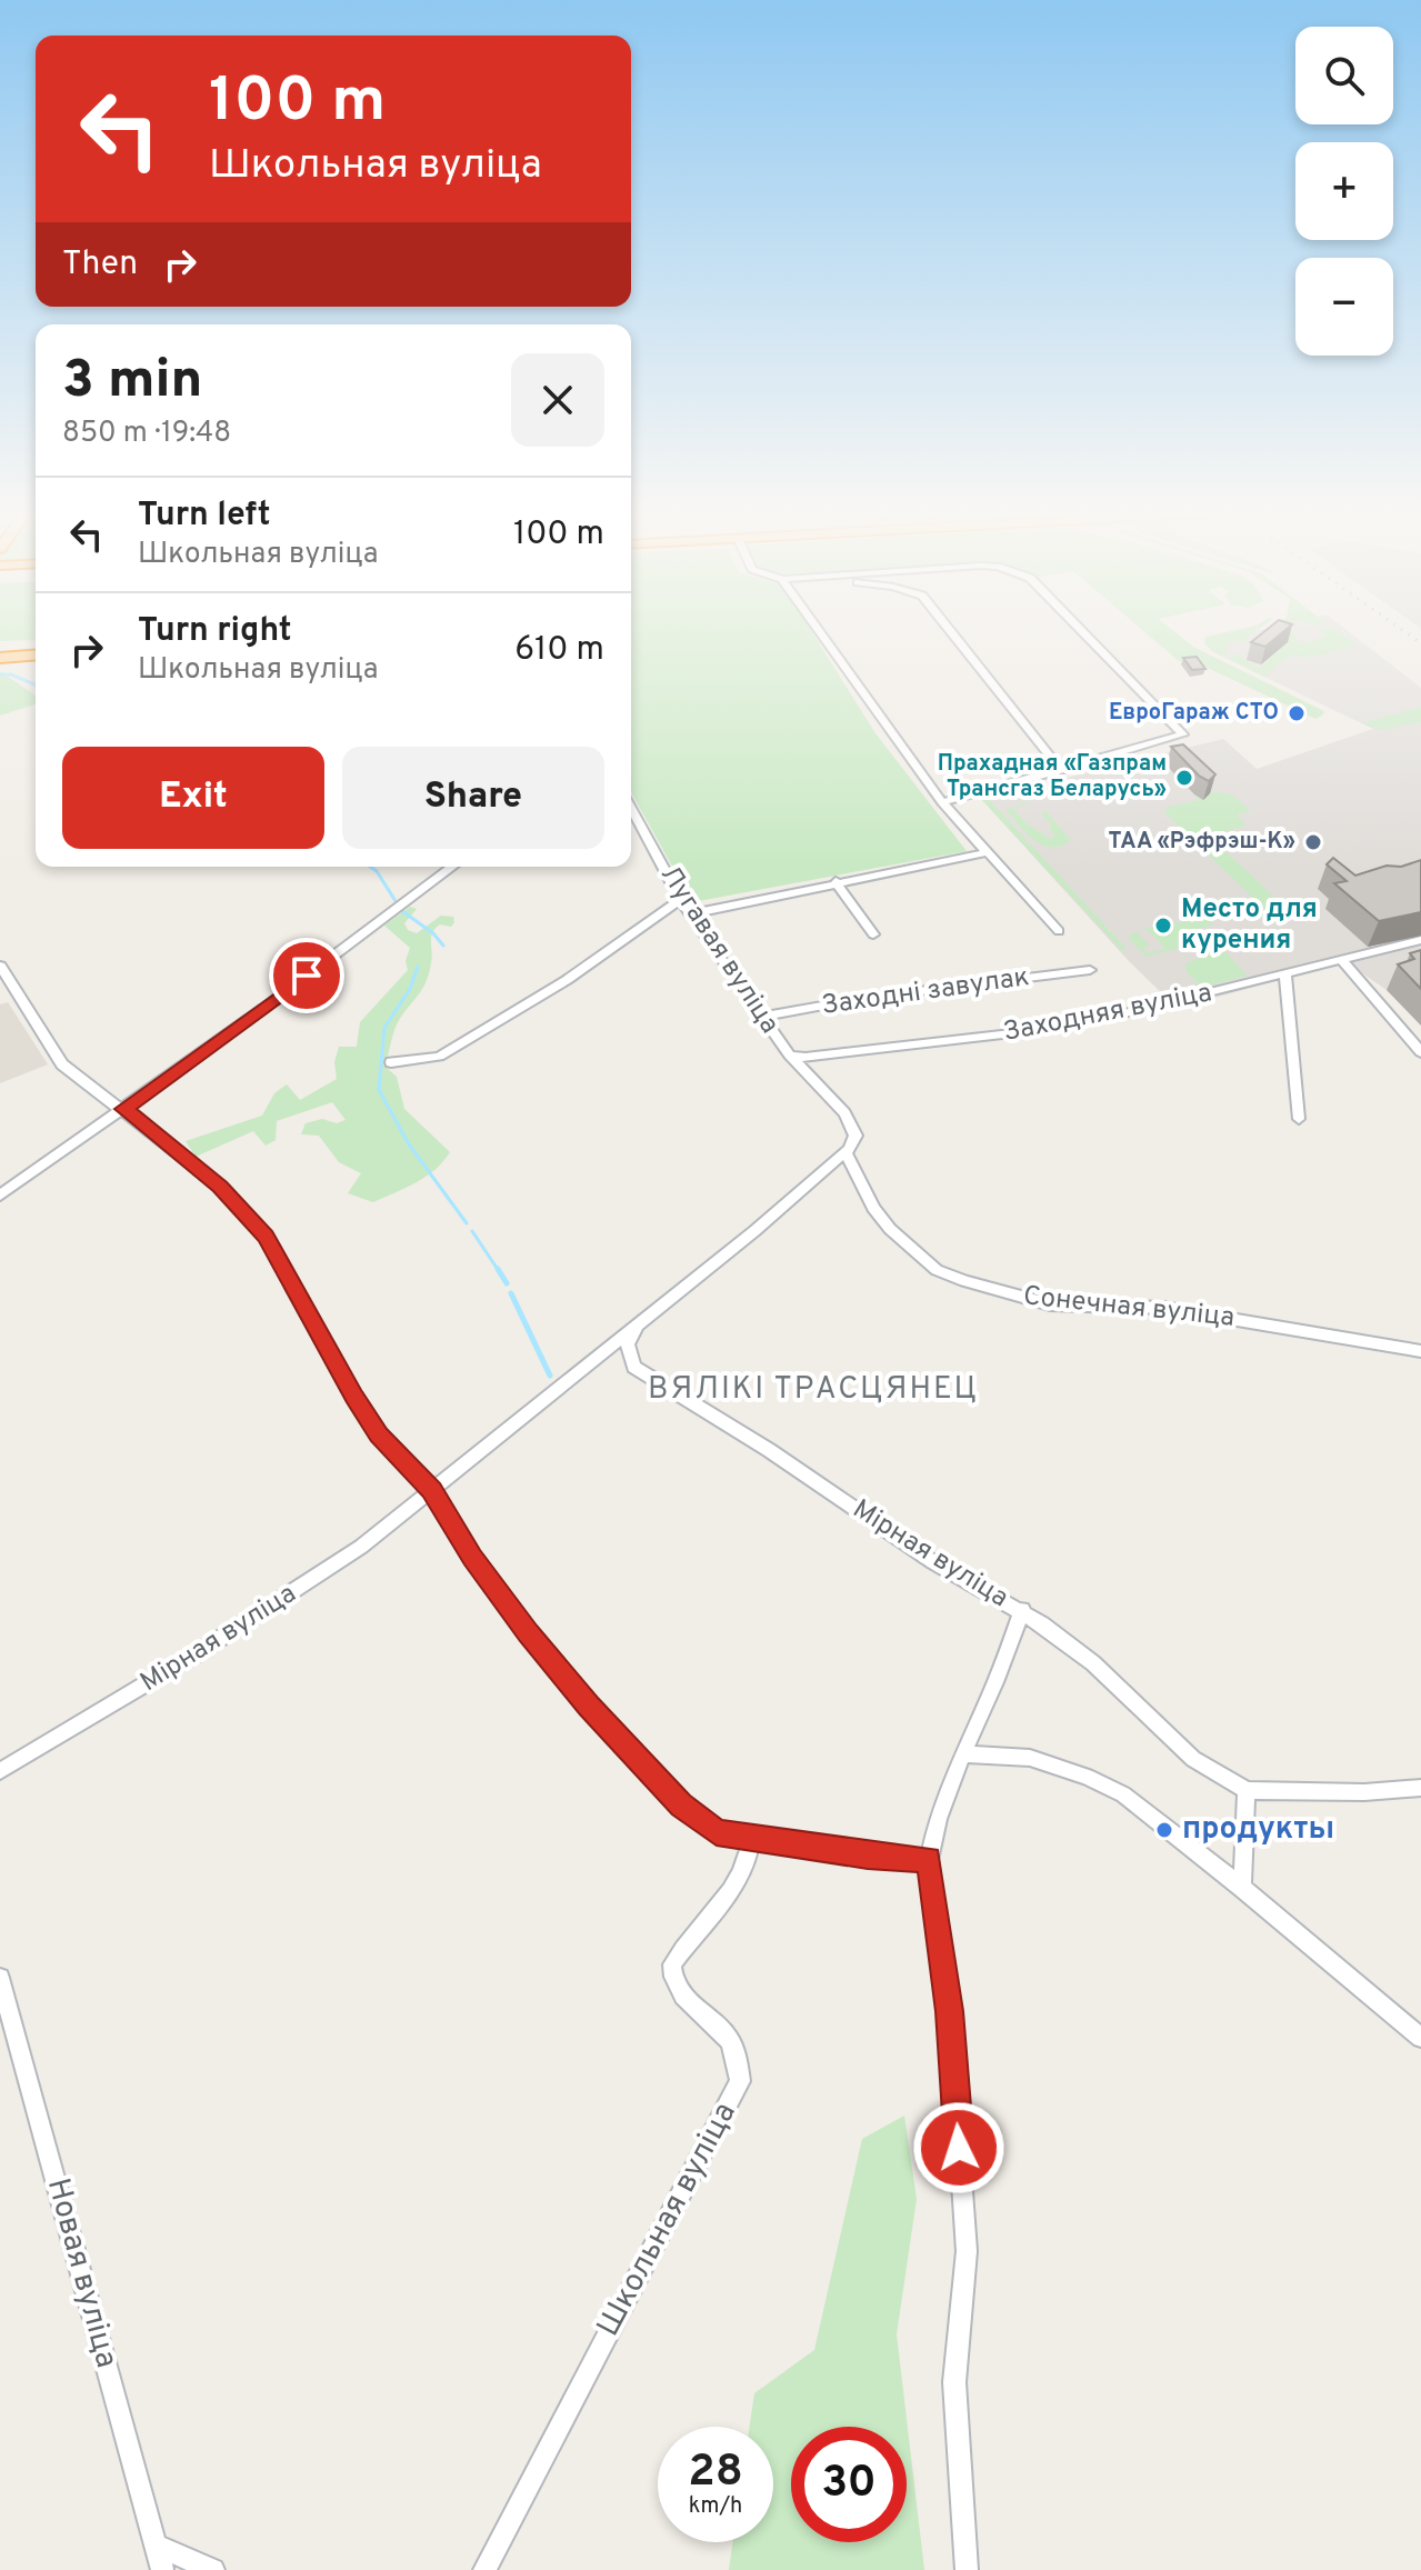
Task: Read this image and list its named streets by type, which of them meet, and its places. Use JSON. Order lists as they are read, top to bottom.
{
  "streets": {
    "street": [
      "Лугавая вуліца",
      "Заходні завулак",
      "Заходняя вуліца",
      "Сонечная вуліца",
      "Мірная вуліца",
      "Школьная вуліца",
      "Новая вуліца"
    ]
  },
  "crossings": [
    ["Лугавая вуліца", "Заходні завулак"],
    ["Лугавая вуліца", "Заходняя вуліца"],
    ["Сонечная вуліца", "Мірная вуліца"]
  ],
  "districts": ["ВЯЛІКІ ТРАСЦЯНЕЦ"],
  "places": [
    "ЕвроГараж СТО",
    "Прахадная «Газпрам Трансгаз Беларусь»",
    "ТАА «Рэфрэш-К»",
    "Место для курения",
    "продукты"
  ],
  "page": {
    "map_buttons": ["+", "−"],
    "turn": ["100 m", "Школьная вуліца"],
    "then": "Then",
    "heading": ["3 min", "850 m · 19:48"],
    "list": [
      {
        "name": "Turn left",
        "note": "Школьная вуліца",
        "value": "100 m"
      },
      {
        "name": "Turn right",
        "note": "Школьная вуліца",
        "value": "610 m"
      }
    ],
    "buttons": ["Exit", "Share"],
    "speed": "28 km/h",
    "limit": "30"
  }
}
